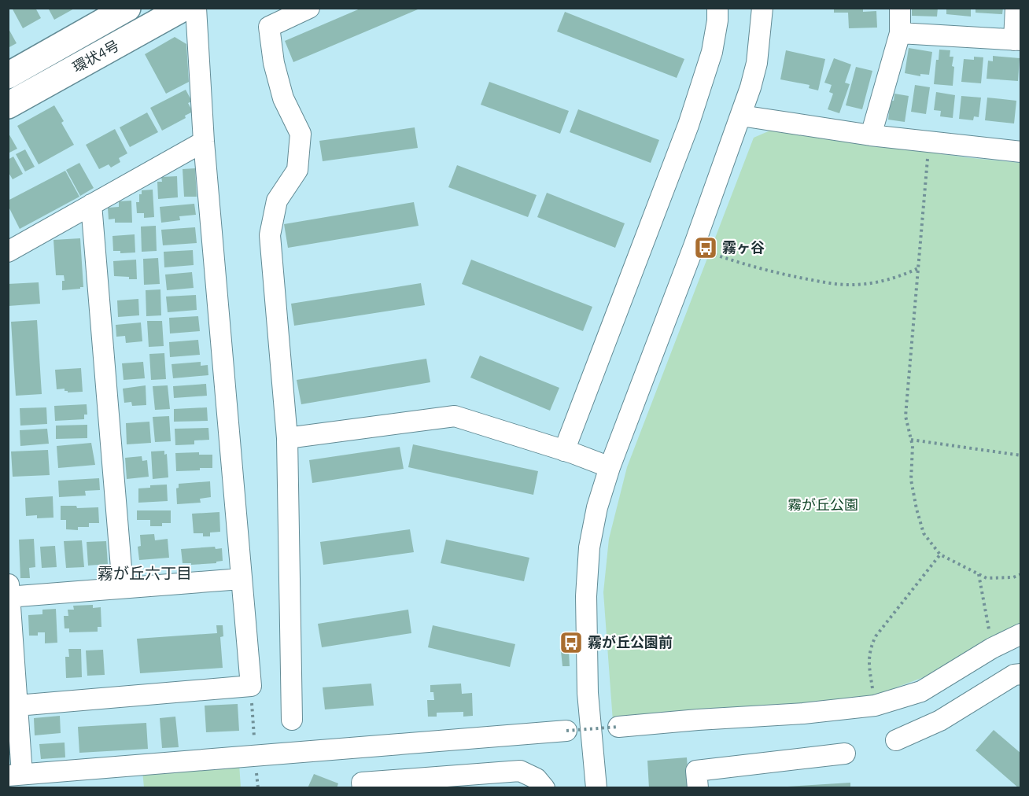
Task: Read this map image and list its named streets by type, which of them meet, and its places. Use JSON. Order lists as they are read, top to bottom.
{
  "streets": {
    "main road": ["環状4号"]
  },
  "districts": ["霧が丘六丁目"],
  "parks": ["霧が丘公園"],
  "places": {
    "bus stop": ["霧ヶ谷", "霧が丘公園前"]
  }
}
